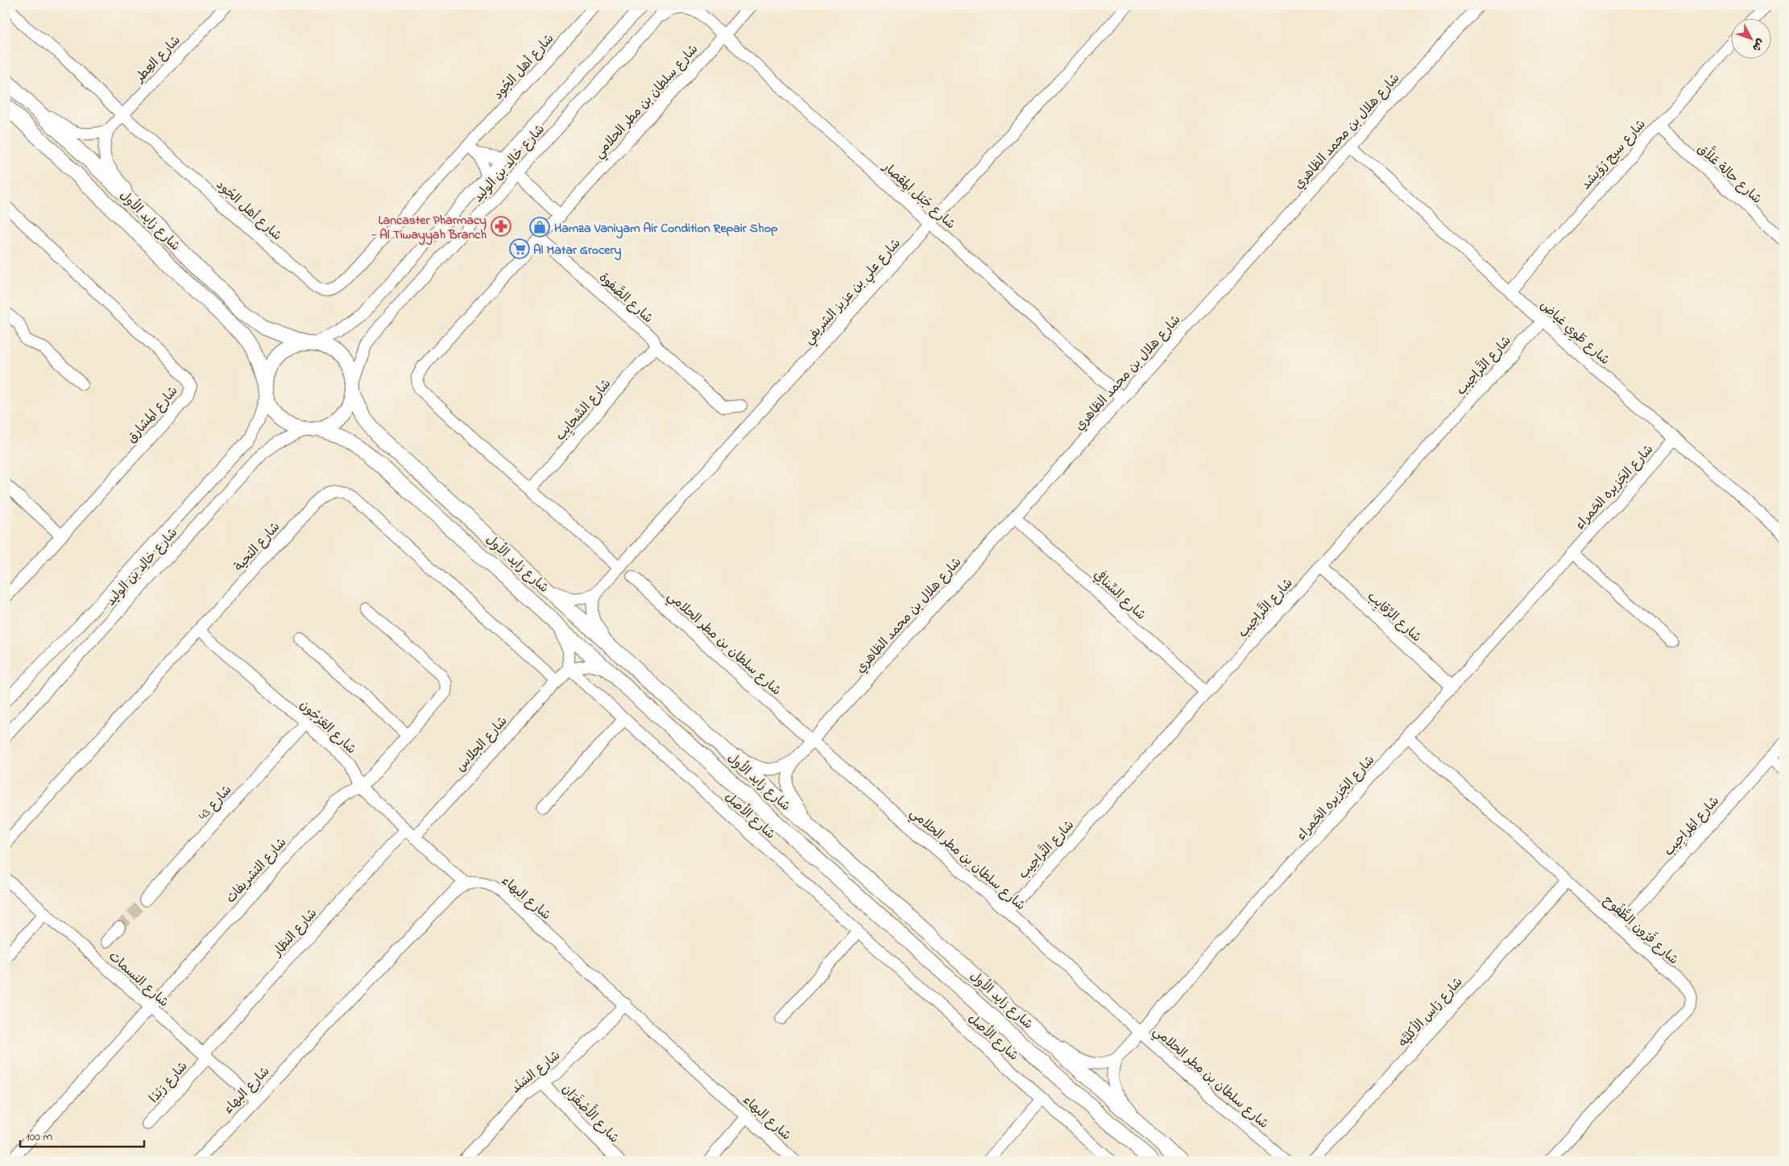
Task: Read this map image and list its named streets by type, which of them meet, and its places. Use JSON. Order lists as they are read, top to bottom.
{
  "streets": {
    "main road": ["شارع زايد الأول"],
    "street": [
      "شارع العِطر",
      "شارع أهل الجُود",
      "شارع سلطان بن مطر الحلامي",
      "شارع هلال بن محمد الظاهري",
      "شارع سيح رُوَيشد",
      "شارع خالِد بن الوليد",
      "شارع حالة عَلاَّق",
      "شارع جَبَل المِقصار",
      "شارع علي بن عزيز الشريفي",
      "شارع الصَّفوة",
      "شارع طَوِي غياض",
      "شارع التَّراحِيب",
      "شارع السَّحايِب",
      "شارع المشارق",
      "شارع الجَزيره الحَمراء",
      "شارع التحية",
      "شارع السِّنافِي",
      "شارع الرِّقايِب",
      "شارع العَرْجُون",
      "شارع الجلاس",
      "شارع 43",
      "شارع الأصل",
      "شارع المَراجِيب",
      "شارع التشريفات",
      "شارع البهاء",
      "شارع قُرُون الطُّفُوح",
      "شارع النظار",
      "شارع النسمات",
      "شارع رَاس الأكليَّه",
      "شارع السَنَد",
      "شارع رَبْدَا",
      "شارع الأَصْفَرَان"
    ]
  },
  "crossings": [
    ["شارع العِطر", "شارع أهل الجُود"],
    ["شارع العِطر", "شارع زايد الأول"],
    ["شارع سلطان بن مطر الحلامي", "شارع هلال بن محمد الظاهري"],
    ["شارع سلطان بن مطر الحلامي", "شارع جَبَل المِقصار"],
    ["شارع سلطان بن مطر الحلامي", "شارع علي بن عزيز الشريفي"],
    ["شارع سلطان بن مطر الحلامي", "شارع الصَّفوة"],
    ["شارع سلطان بن مطر الحلامي", "شارع التَّراحِيب"],
    ["شارع سلطان بن مطر الحلامي", "شارع السَّحايِب"],
    ["شارع سلطان بن مطر الحلامي", "شارع الجَزيره الحَمراء"],
    ["شارع هلال بن محمد الظاهري", "شارع جَبَل المِقصار"],
    ["شارع هلال بن محمد الظاهري", "شارع زايد الأول"],
    ["شارع هلال بن محمد الظاهري", "شارع طَوِي غياض"],
    ["شارع هلال بن محمد الظاهري", "شارع السِّنافِي"],
    ["شارع سيح رُوَيشد", "شارع حالة عَلاَّق"],
    ["شارع سيح رُوَيشد", "شارع طَوِي غياض"],
    ["شارع خالِد بن الوليد", "شارع جَبَل المِقصار"],
    ["شارع خالِد بن الوليد", "شارع زايد الأول"],
    ["شارع جَبَل المِقصار", "شارع علي بن عزيز الشريفي"],
    ["شارع الصَّفوة", "شارع السَّحايِب"],
    ["شارع طَوِي غياض", "شارع التَّراحِيب"],
    ["شارع طَوِي غياض", "شارع الجَزيره الحَمراء"],
    ["شارع التَّراحِيب", "شارع السِّنافِي"],
    ["شارع التَّراحِيب", "شارع الرِّقايِب"],
    ["شارع الجَزيره الحَمراء", "شارع الرِّقايِب"],
    ["شارع الجَزيره الحَمراء", "شارع قُرُون الطُّفُوح"],
    ["شارع التحية", "شارع العَرْجُون"],
    ["شارع التحية", "شارع الجلاس"],
    ["شارع العَرْجُون", "شارع الجلاس"],
    ["شارع العَرْجُون", "شارع 43"],
    ["شارع العَرْجُون", "شارع التشريفات"],
    ["شارع العَرْجُون", "شارع البهاء"],
    ["شارع العَرْجُون", "شارع النظار"],
    ["شارع الجلاس", "شارع الأصل"],
    ["شارع المَراجِيب", "شارع قُرُون الطُّفُوح"],
    ["شارع التشريفات", "شارع النسمات"],
    ["شارع البهاء", "شارع النسمات"],
    ["شارع البهاء", "شارع السَنَد"],
    ["شارع قُرُون الطُّفُوح", "شارع رَاس الأكليَّه"],
    ["شارع النظار", "شارع النسمات"],
    ["شارع النظار", "شارع رَبْدَا"],
    ["شارع النسمات", "شارع رَبْدَا"],
    ["شارع السَنَد", "شارع الأَصْفَرَان"]
  ],
  "places": {
    "pharmacy": ["Lancaster Pharmacy - Al Tiwayyah Branch"],
    "shop": ["Hamza Vaniyam Air Condition Repair Shop"],
    "supermarket": ["Al Matar Grocery"]
  },
  "scale_bar": "100 m",
  "north": "bottom right"
}
